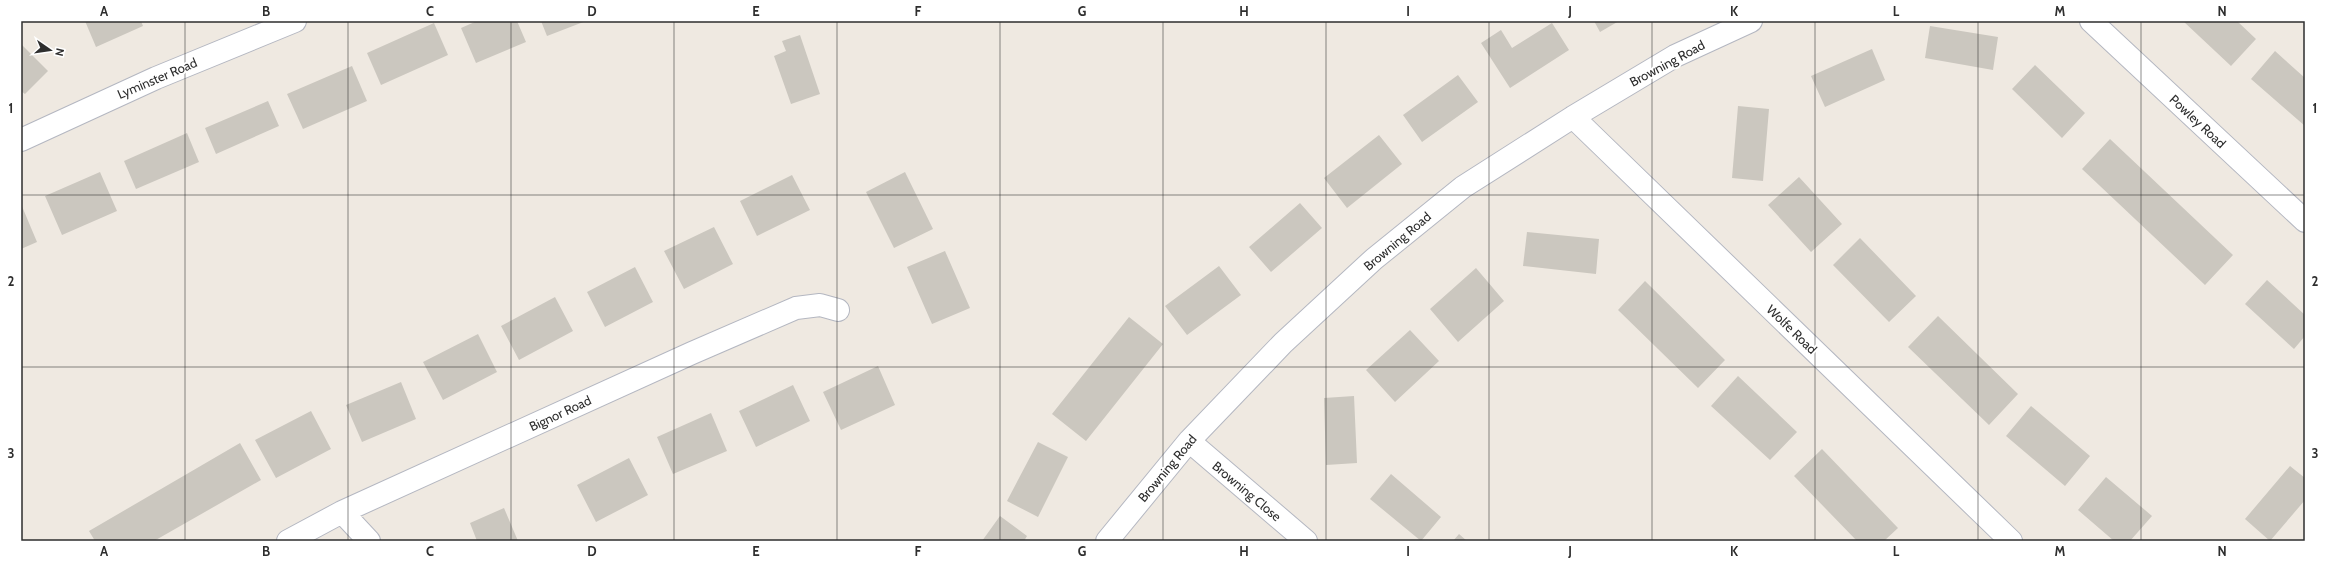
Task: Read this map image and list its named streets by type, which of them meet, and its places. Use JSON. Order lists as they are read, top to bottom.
{
  "streets": {
    "street": [
      "Browning Road",
      "Lyminster Road",
      "Powley Road",
      "Wolfe Road",
      "Bignor Road",
      "Browning Close"
    ]
  },
  "crossings": [
    ["Browning Road", "Wolfe Road"],
    ["Browning Road", "Browning Close"]
  ],
  "north": "right",
  "grid": {
    "columns": [
      "A",
      "B",
      "C",
      "D",
      "E",
      "F",
      "G",
      "H",
      "I",
      "J",
      "K",
      "L",
      "M",
      "N"
    ],
    "rows": ["1", "2", "3"]
  }
}
